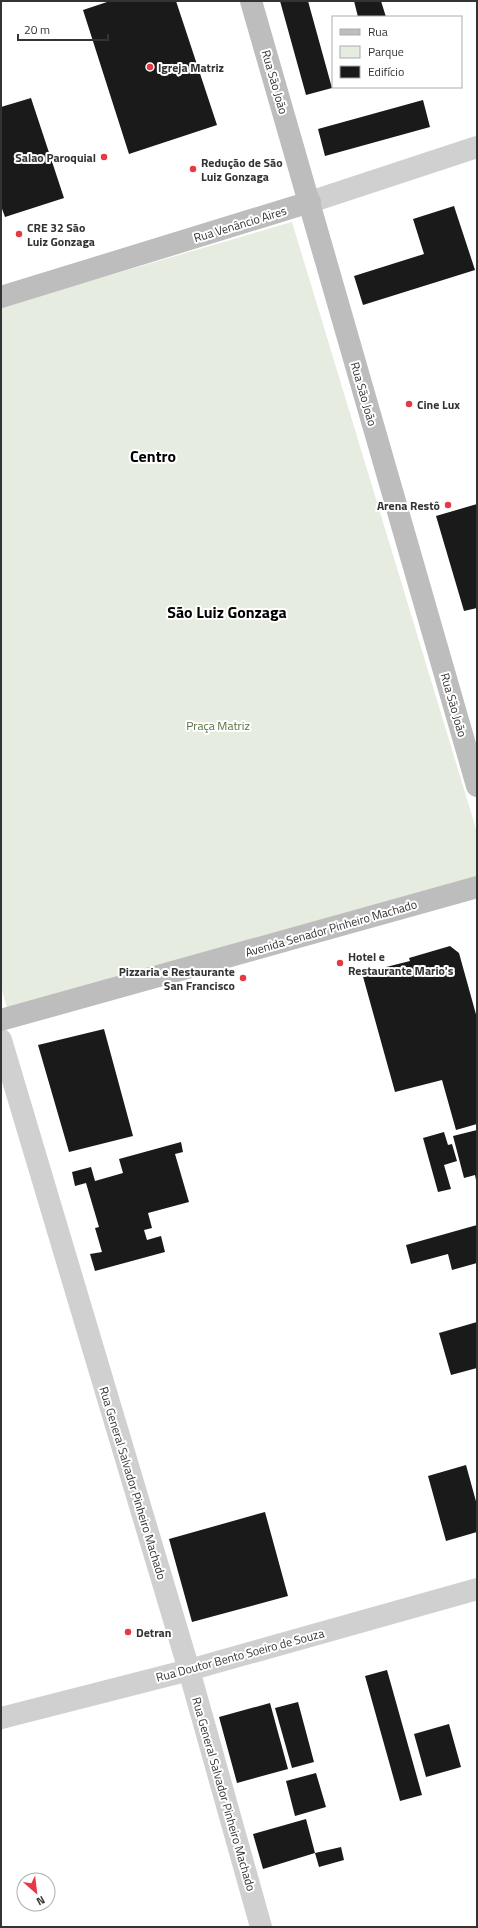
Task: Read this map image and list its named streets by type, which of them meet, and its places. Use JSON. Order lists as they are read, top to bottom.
{
  "streets": {
    "main road": ["Rua São João", "Rua Venâncio Aires", "Avenida Senador Pinheiro Machado"],
    "street": ["Rua General Salvador Pinheiro Machado", "Rua Doutor Bento Soeiro de Souza"]
  },
  "crossings": [
    ["Rua São João", "Rua Venâncio Aires"],
    ["Rua General Salvador Pinheiro Machado", "Rua Doutor Bento Soeiro de Souza"]
  ],
  "districts": ["Centro", "São Luiz Gonzaga"],
  "parks": ["Praça Matriz"],
  "places": [
    "Igreja Matriz",
    "Salao Paroquial",
    "Redução de São Luiz Gonzaga",
    "CRE 32 São Luiz Gonzaga",
    "Cine Lux",
    "Arena Restô",
    "Hotel e Restaurante Mario's",
    "Pizzaria e Restaurante San Francisco",
    "Detran"
  ],
  "legend": ["Rua", "Parque", "Edifício"],
  "scale_bar": "20 m",
  "north": "bottom right"
}
